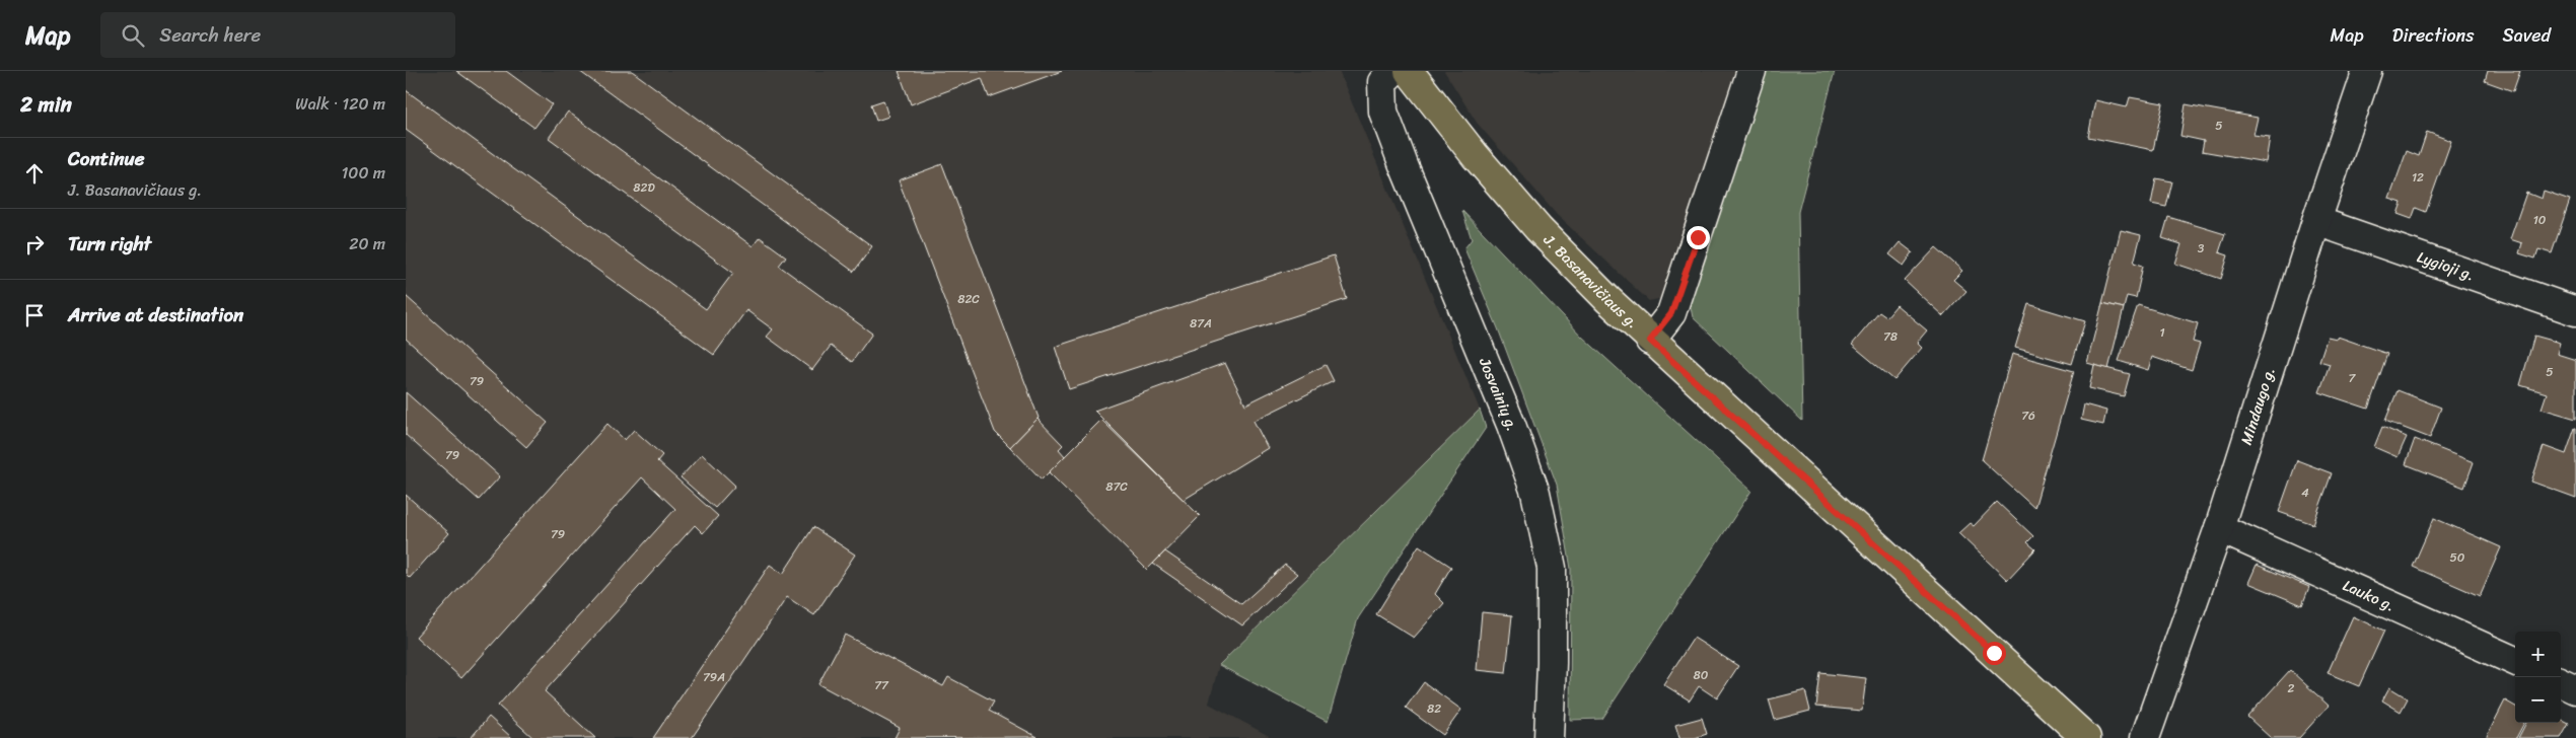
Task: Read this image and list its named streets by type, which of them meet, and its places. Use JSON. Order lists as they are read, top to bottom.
{
  "streets": {
    "main road": ["J. Basanavičiaus g."],
    "street": [
      "Lygioji g.",
      "Josvainių g.",
      "Mindaugo g.",
      "Lauko g."
    ]
  },
  "crossings": [
    ["Lygioji g.", "Mindaugo g."],
    ["Mindaugo g.", "Lauko g."]
  ],
  "house_numbers": [
    "5",
    "12",
    "82D",
    "10",
    "3",
    "82C",
    "87A",
    "1",
    "78",
    "5",
    "7",
    "79",
    "76",
    "79",
    "87C",
    "4",
    "79",
    "50",
    "80",
    "79A",
    "77",
    "2",
    "82"
  ],
  "page": {
    "header": "Map",
    "search": "Search here",
    "nav": ["Map", "Directions", "Saved"],
    "heading": ["2 min", "Walk · 120 m"],
    "list": [
      ["Continue", "J. Basanavičiaus g.", "100 m"],
      ["Turn right", "20 m"],
      "Arrive at destination"
    ],
    "map_buttons": ["+", "−"]
  }
}
